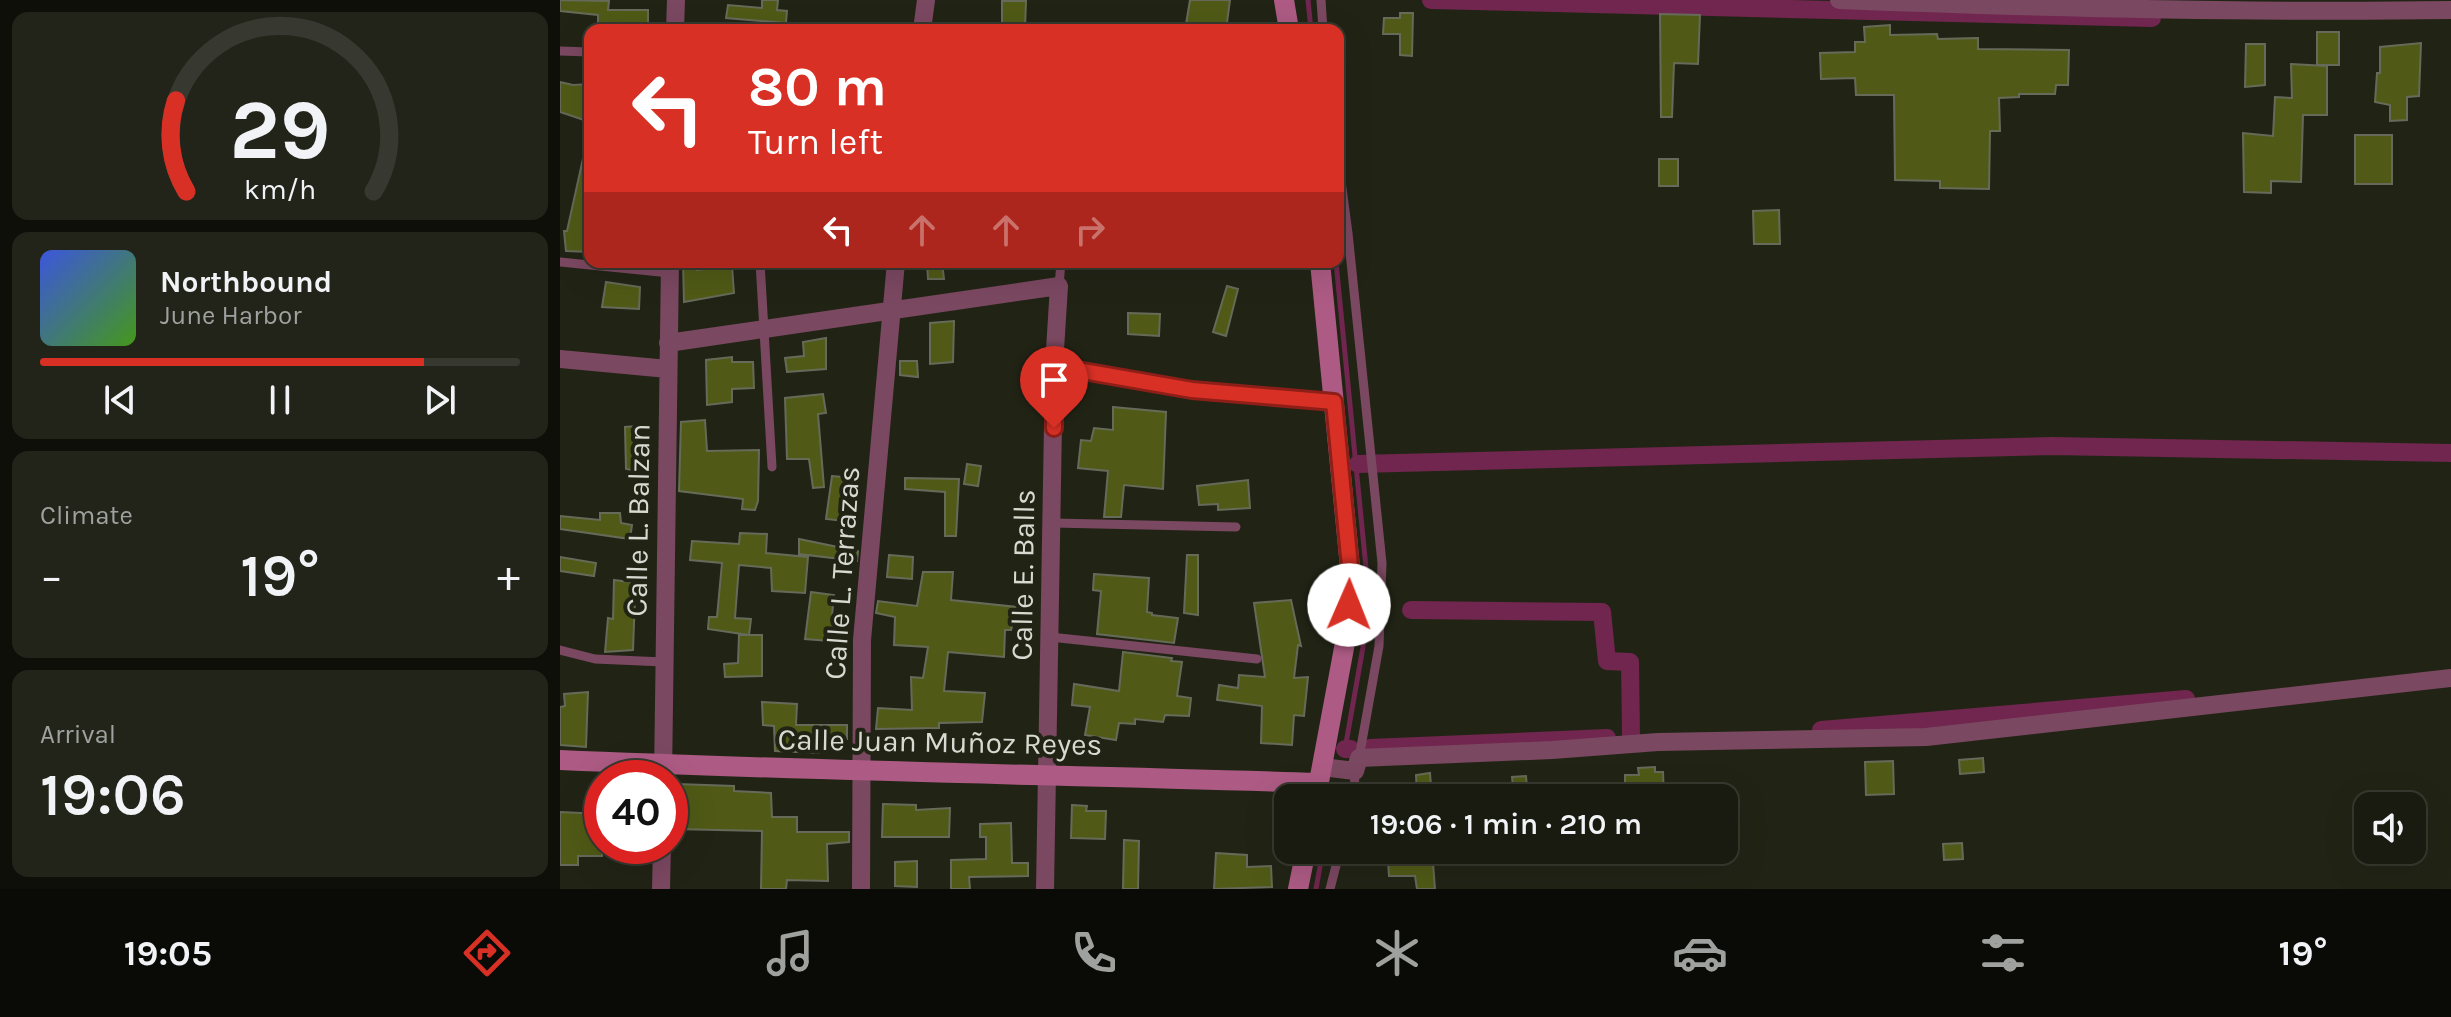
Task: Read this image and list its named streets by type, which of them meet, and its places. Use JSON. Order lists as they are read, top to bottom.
{
  "streets": {
    "street": [
      "Calle L. Balzan",
      "Calle L. Terrazas",
      "Calle E. Balls",
      "Calle Juan Muñoz Reyes"
    ]
  },
  "crossings": [
    ["Calle L. Terrazas", "Calle Juan Muñoz Reyes"],
    ["Calle E. Balls", "Calle Juan Muñoz Reyes"]
  ],
  "page": {
    "turn": ["80 m", "Turn left"],
    "song": ["Northbound", "June Harbor"],
    "tile": [
      "Climate",
      ["Arrival", "19:06"]
    ],
    "heat": ["−", "19°", "+"],
    "limit": "40",
    "trip": "19:06 · 1 min · 210 m",
    "tabs": ["19:05", "19°"],
    "gauge": ["29", "km/h"]
  }
}
